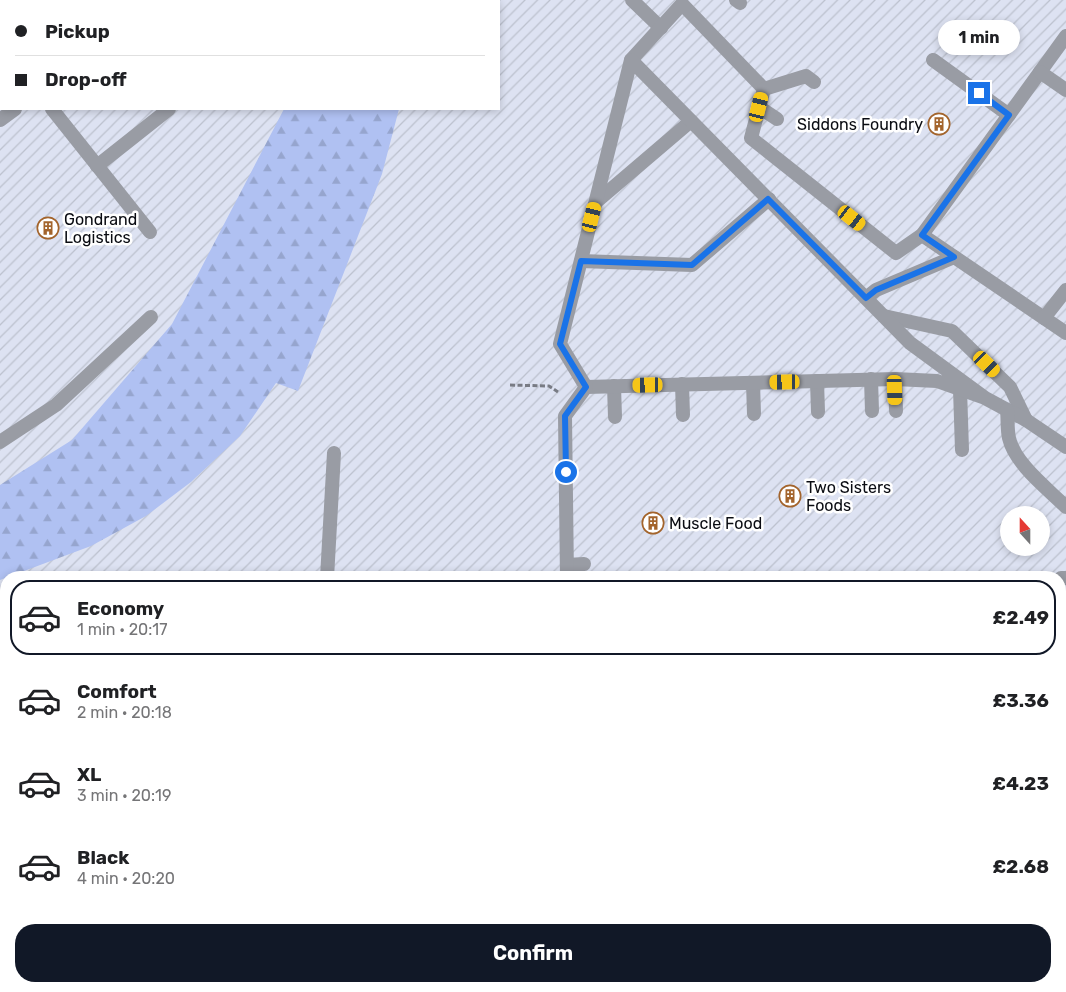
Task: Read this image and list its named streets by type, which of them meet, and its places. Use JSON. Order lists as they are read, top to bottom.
{
  "places": {
    "building": [
      "Siddons Foundry",
      "Gondrand Logistics",
      "Two Sisters Foods",
      "Muscle Food"
    ]
  },
  "north": "top",
  "page": {
    "banner": ["Pickup", "Drop-off"],
    "bubble": "1 min",
    "list": [
      {
        "name": "Economy",
        "note": "1 min · 20:17",
        "value": "£2.49"
      },
      {
        "name": "Comfort",
        "note": "2 min · 20:18",
        "value": "£3.36"
      },
      {
        "name": "XL",
        "note": "3 min · 20:19",
        "value": "£4.23"
      },
      {
        "name": "Black",
        "note": "4 min · 20:20",
        "value": "£2.68"
      }
    ],
    "buttons": "Confirm"
  }
}
